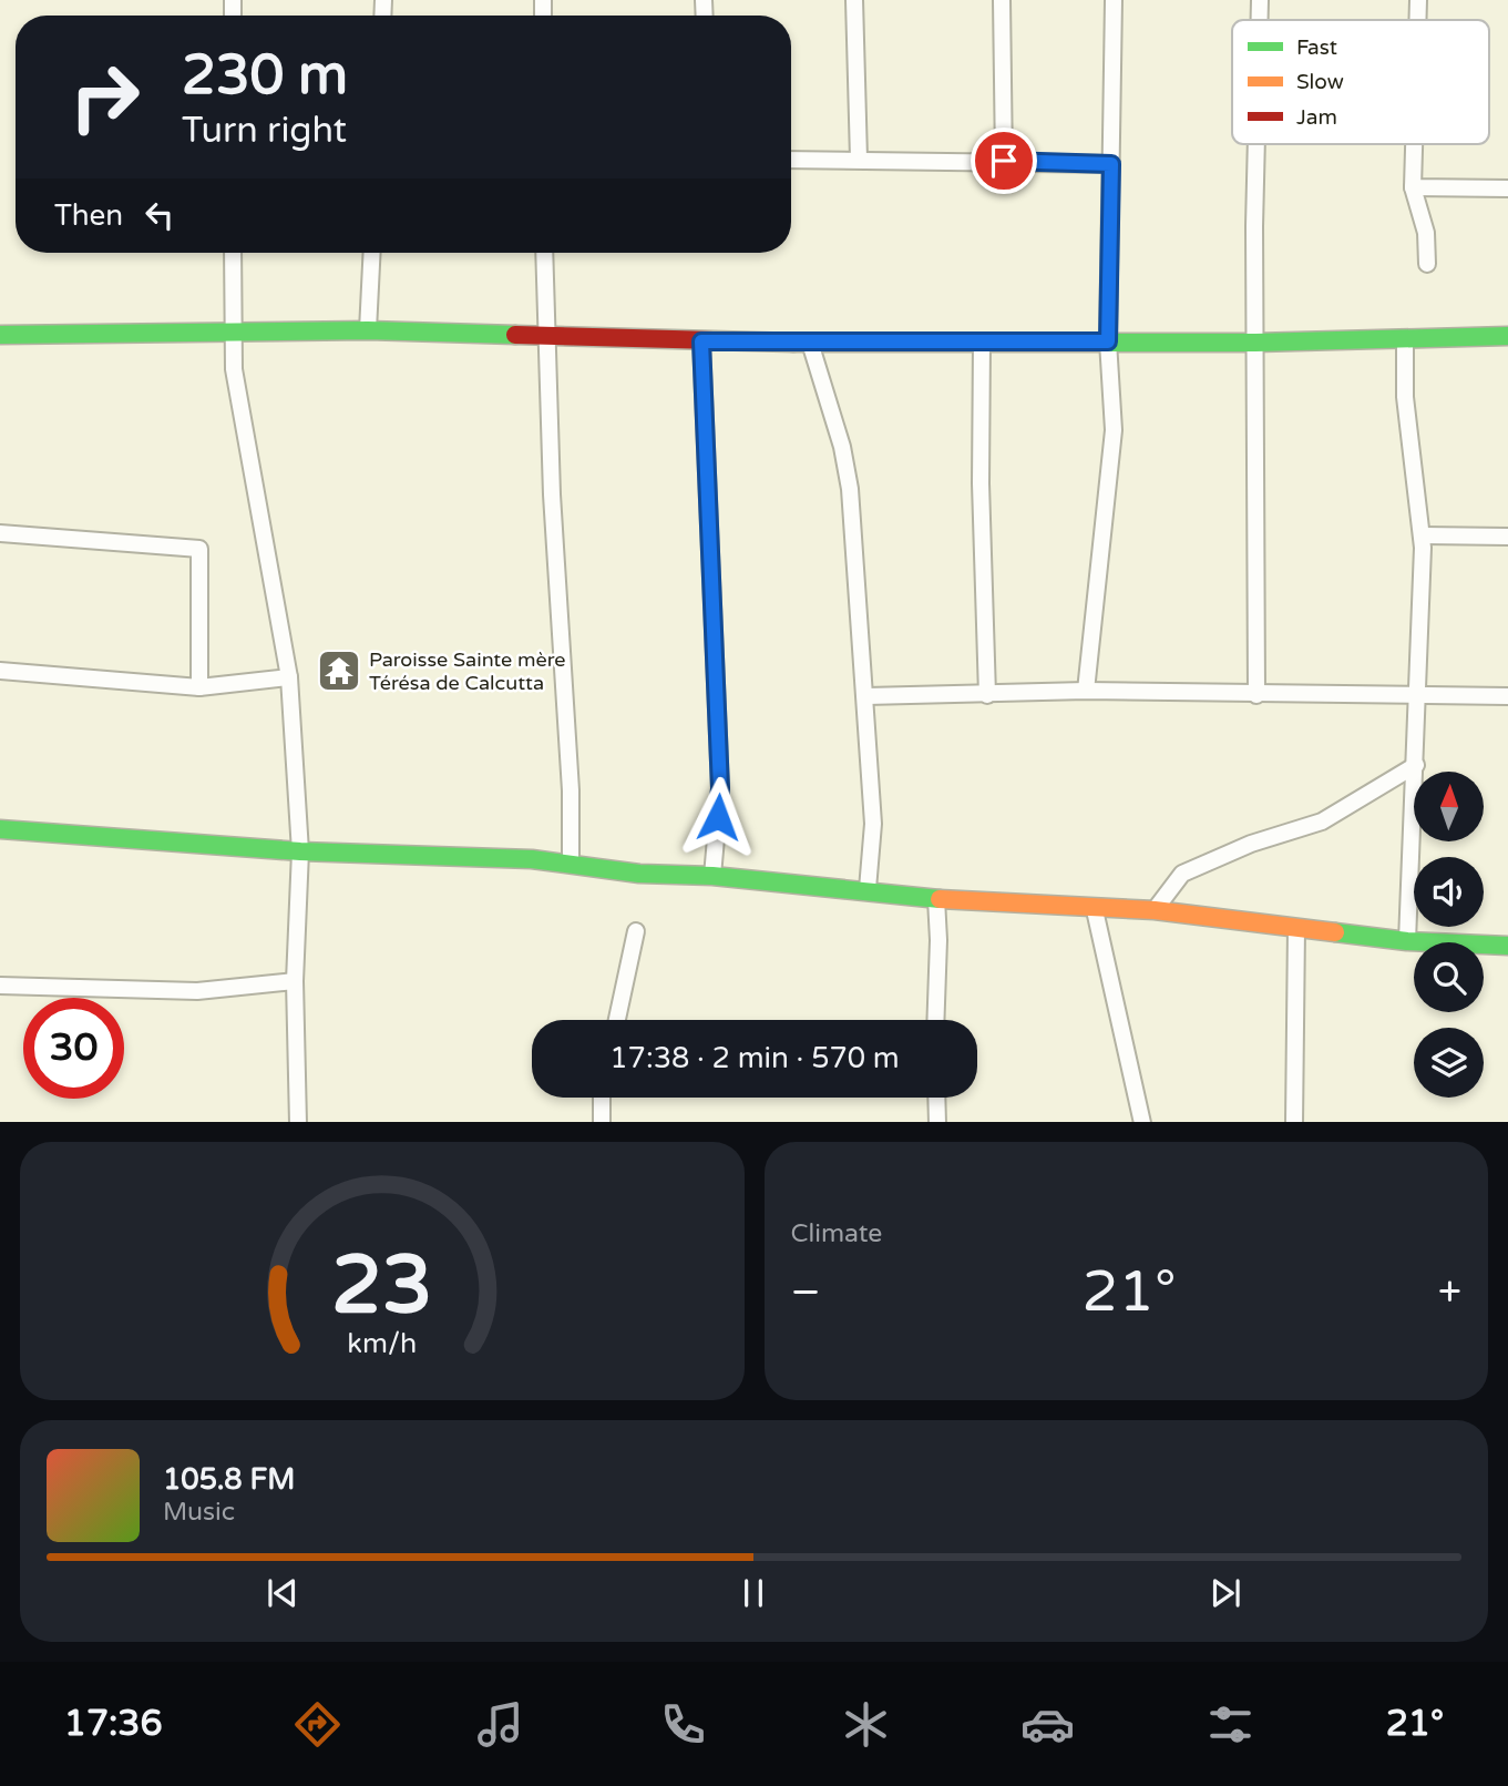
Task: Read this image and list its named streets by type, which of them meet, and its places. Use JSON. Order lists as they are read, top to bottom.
{
  "places": {
    "temple": ["Paroisse Sainte mère Térésa de Calcutta"]
  },
  "legend": ["Fast", "Slow", "Jam"],
  "north": "top",
  "page": {
    "turn": ["230 m", "Turn right"],
    "then": "Then",
    "limit": "30",
    "trip": "17:38 · 2 min · 570 m",
    "tile": "Climate",
    "heat": ["−", "21°", "+"],
    "song": ["105.8 FM", "Music"],
    "tabs": ["17:36", "21°"],
    "gauge": ["23", "km/h"]
  }
}
